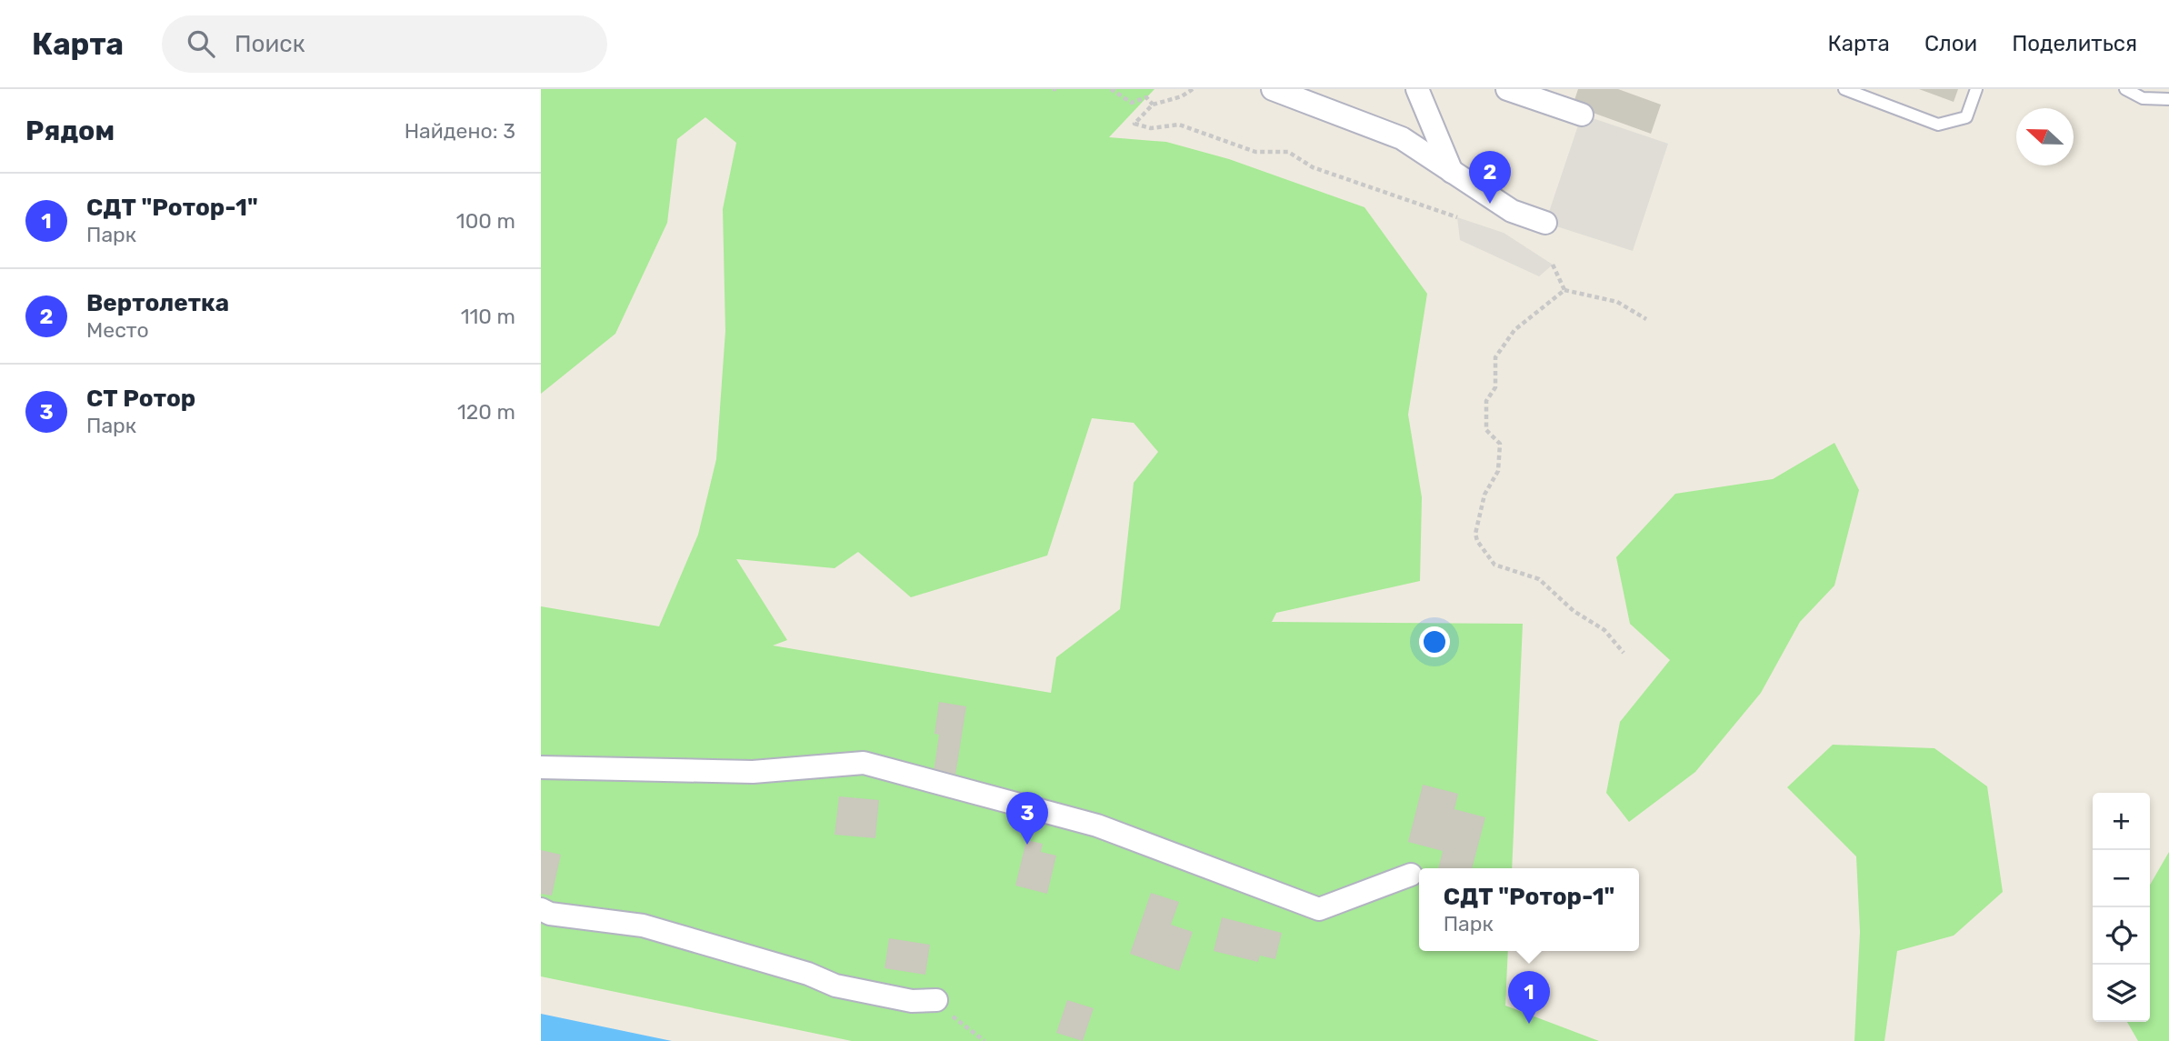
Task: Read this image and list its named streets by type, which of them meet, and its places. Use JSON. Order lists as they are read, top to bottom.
{
  "north": "left",
  "page": {
    "header": "Карта",
    "search": "Поиск",
    "nav": ["Карта", "Слои", "Поделиться"],
    "heading": ["Рядом", "Найдено: 3"],
    "pins": ["2", "3", "1"],
    "list": [
      {
        "mark": "1",
        "name": "СДТ \"Ротор-1\"",
        "note": "Парк",
        "value": "100 m"
      },
      {
        "mark": "2",
        "name": "Вертолетка",
        "note": "Место",
        "value": "110 m"
      },
      {
        "mark": "3",
        "name": "СТ Ротор",
        "note": "Парк",
        "value": "120 m"
      }
    ],
    "map_buttons": ["+", "−"],
    "popup": ["СДТ \"Ротор-1\"", "Парк"]
  }
}
